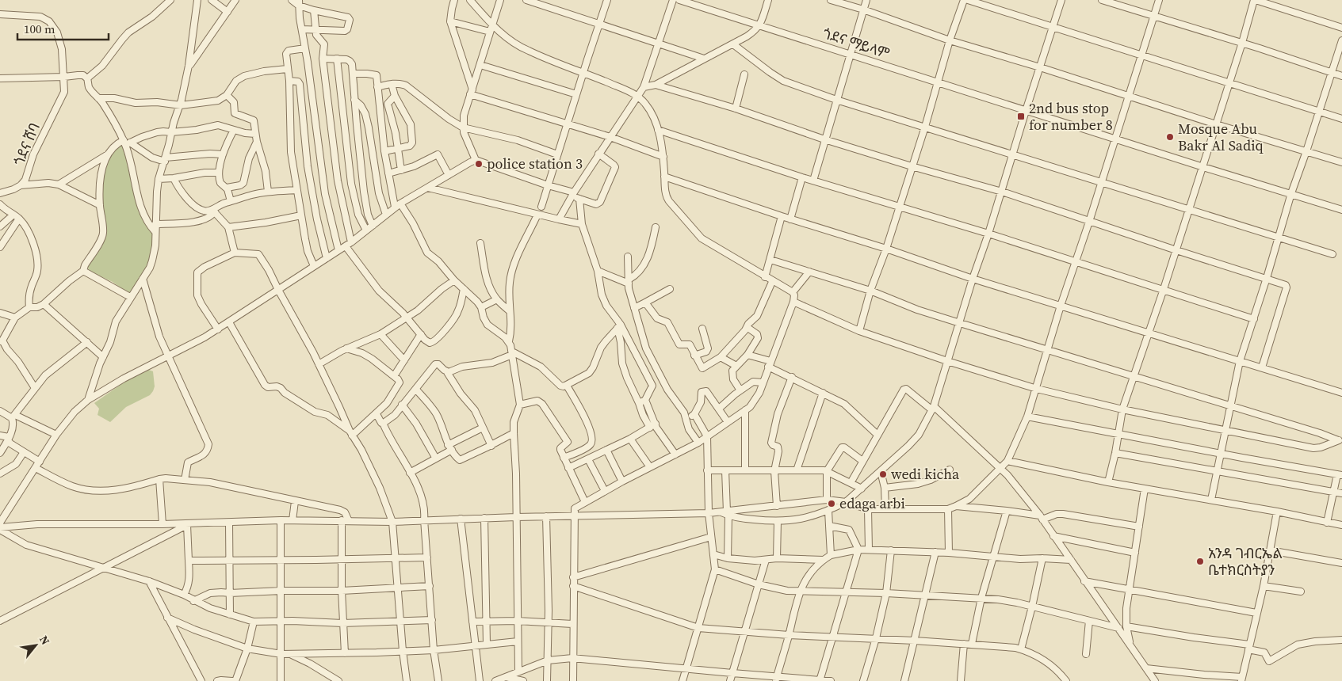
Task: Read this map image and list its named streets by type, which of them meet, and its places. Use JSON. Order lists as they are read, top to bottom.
{
  "streets": {
    "street": ["ጎደና ማይላም", "ጎደና ሸባ"]
  },
  "places": {
    "transit": ["2nd bus stop for number 8"],
    "other": [
      "Mosque Abu Bakr Al Sadiq",
      "police station 3",
      "wedi kicha",
      "edaga arbi",
      "አንዳ ገብርኤል ቤተክርስትያን"
    ]
  },
  "scale_bar": "100 m",
  "north": "top right"
}
